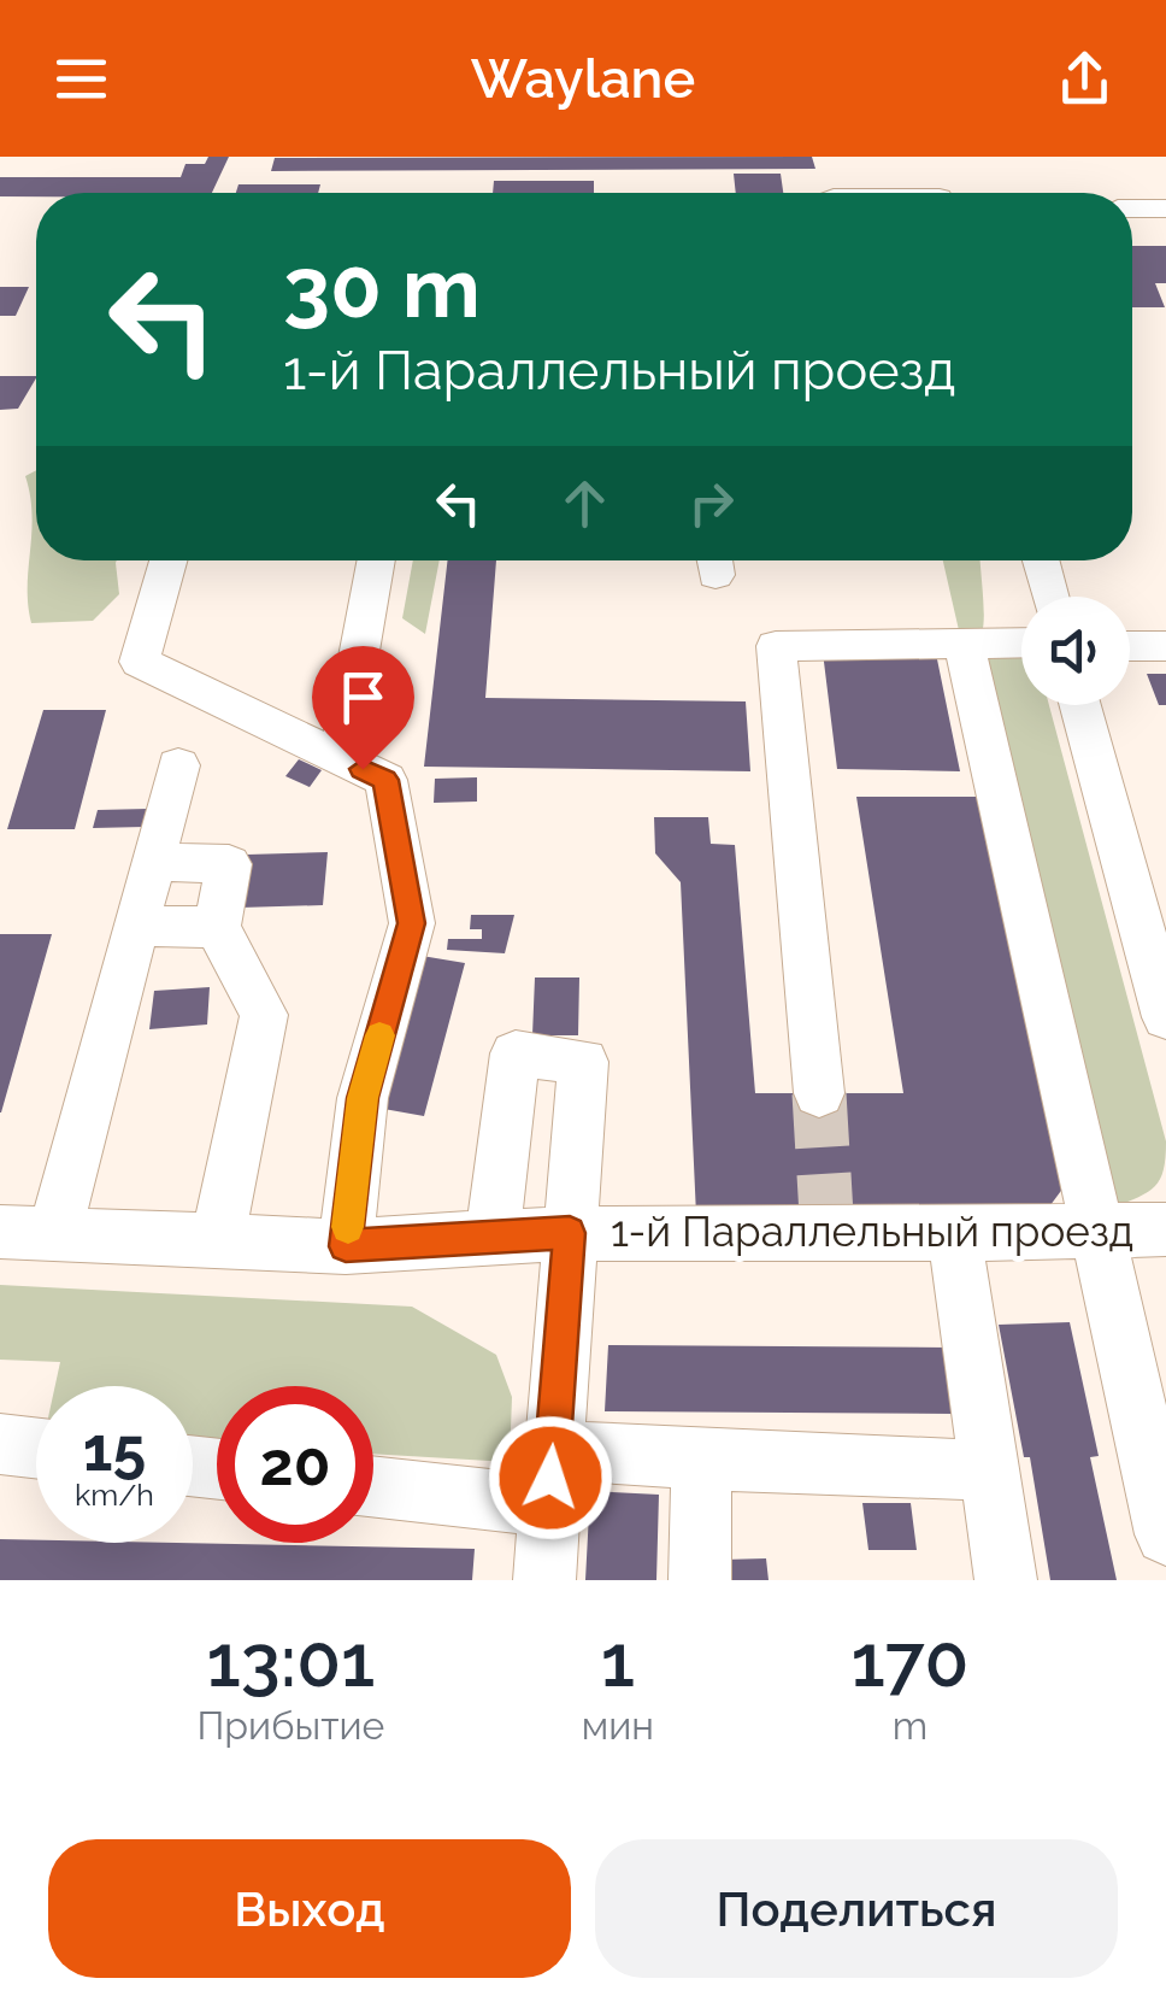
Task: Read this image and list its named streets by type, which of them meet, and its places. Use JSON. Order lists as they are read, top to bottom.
{
  "streets": {
    "street": ["1-й Параллельный проезд"]
  },
  "page": {
    "header": "Waylane",
    "turn": ["30 m", "1-й Параллельный проезд"],
    "speed": "15 km/h",
    "limit": "20",
    "eta": [
      "13:01",
      "Прибытие",
      "1",
      "мин",
      "170",
      "m"
    ],
    "buttons": ["Выход", "Поделиться"]
  }
}
